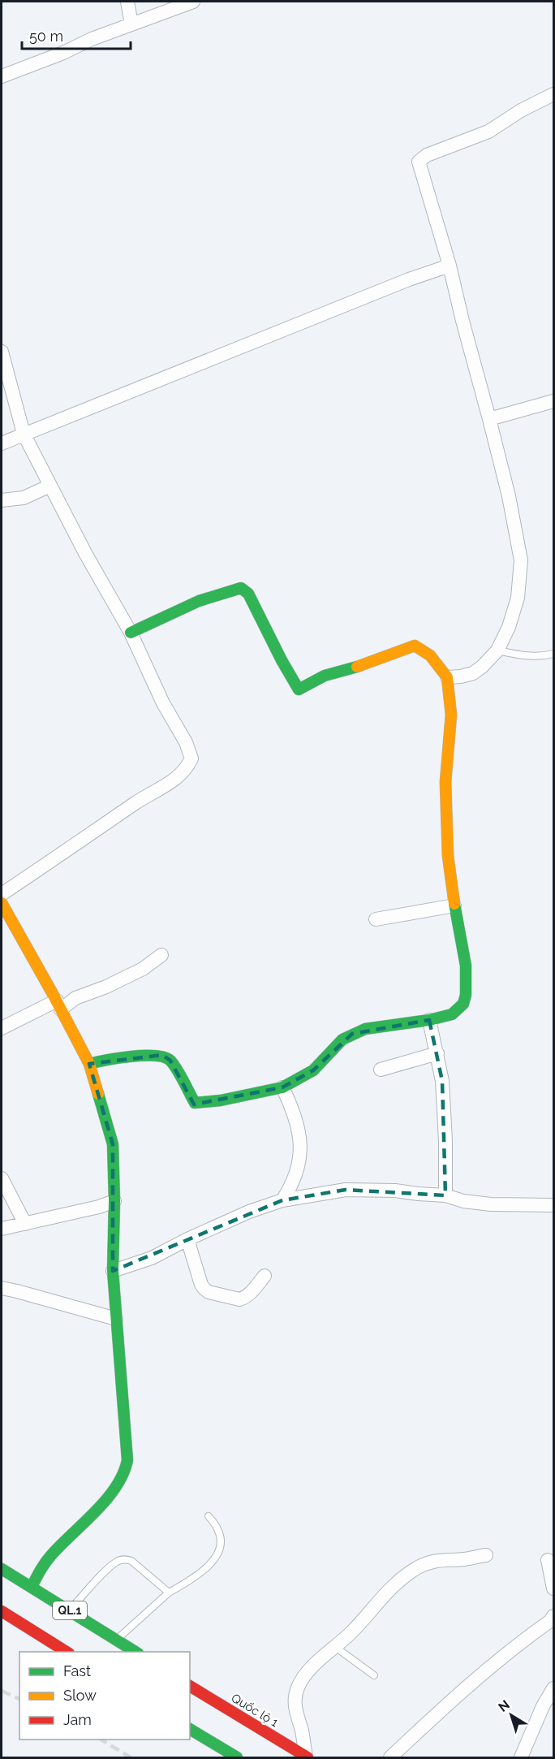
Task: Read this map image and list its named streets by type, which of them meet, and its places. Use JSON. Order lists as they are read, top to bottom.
{
  "streets": {
    "main road": ["QL.1", "Quốc lộ 1"]
  },
  "legend": ["Fast", "Slow", "Jam"],
  "scale_bar": "50 m",
  "north": "top left"
}
